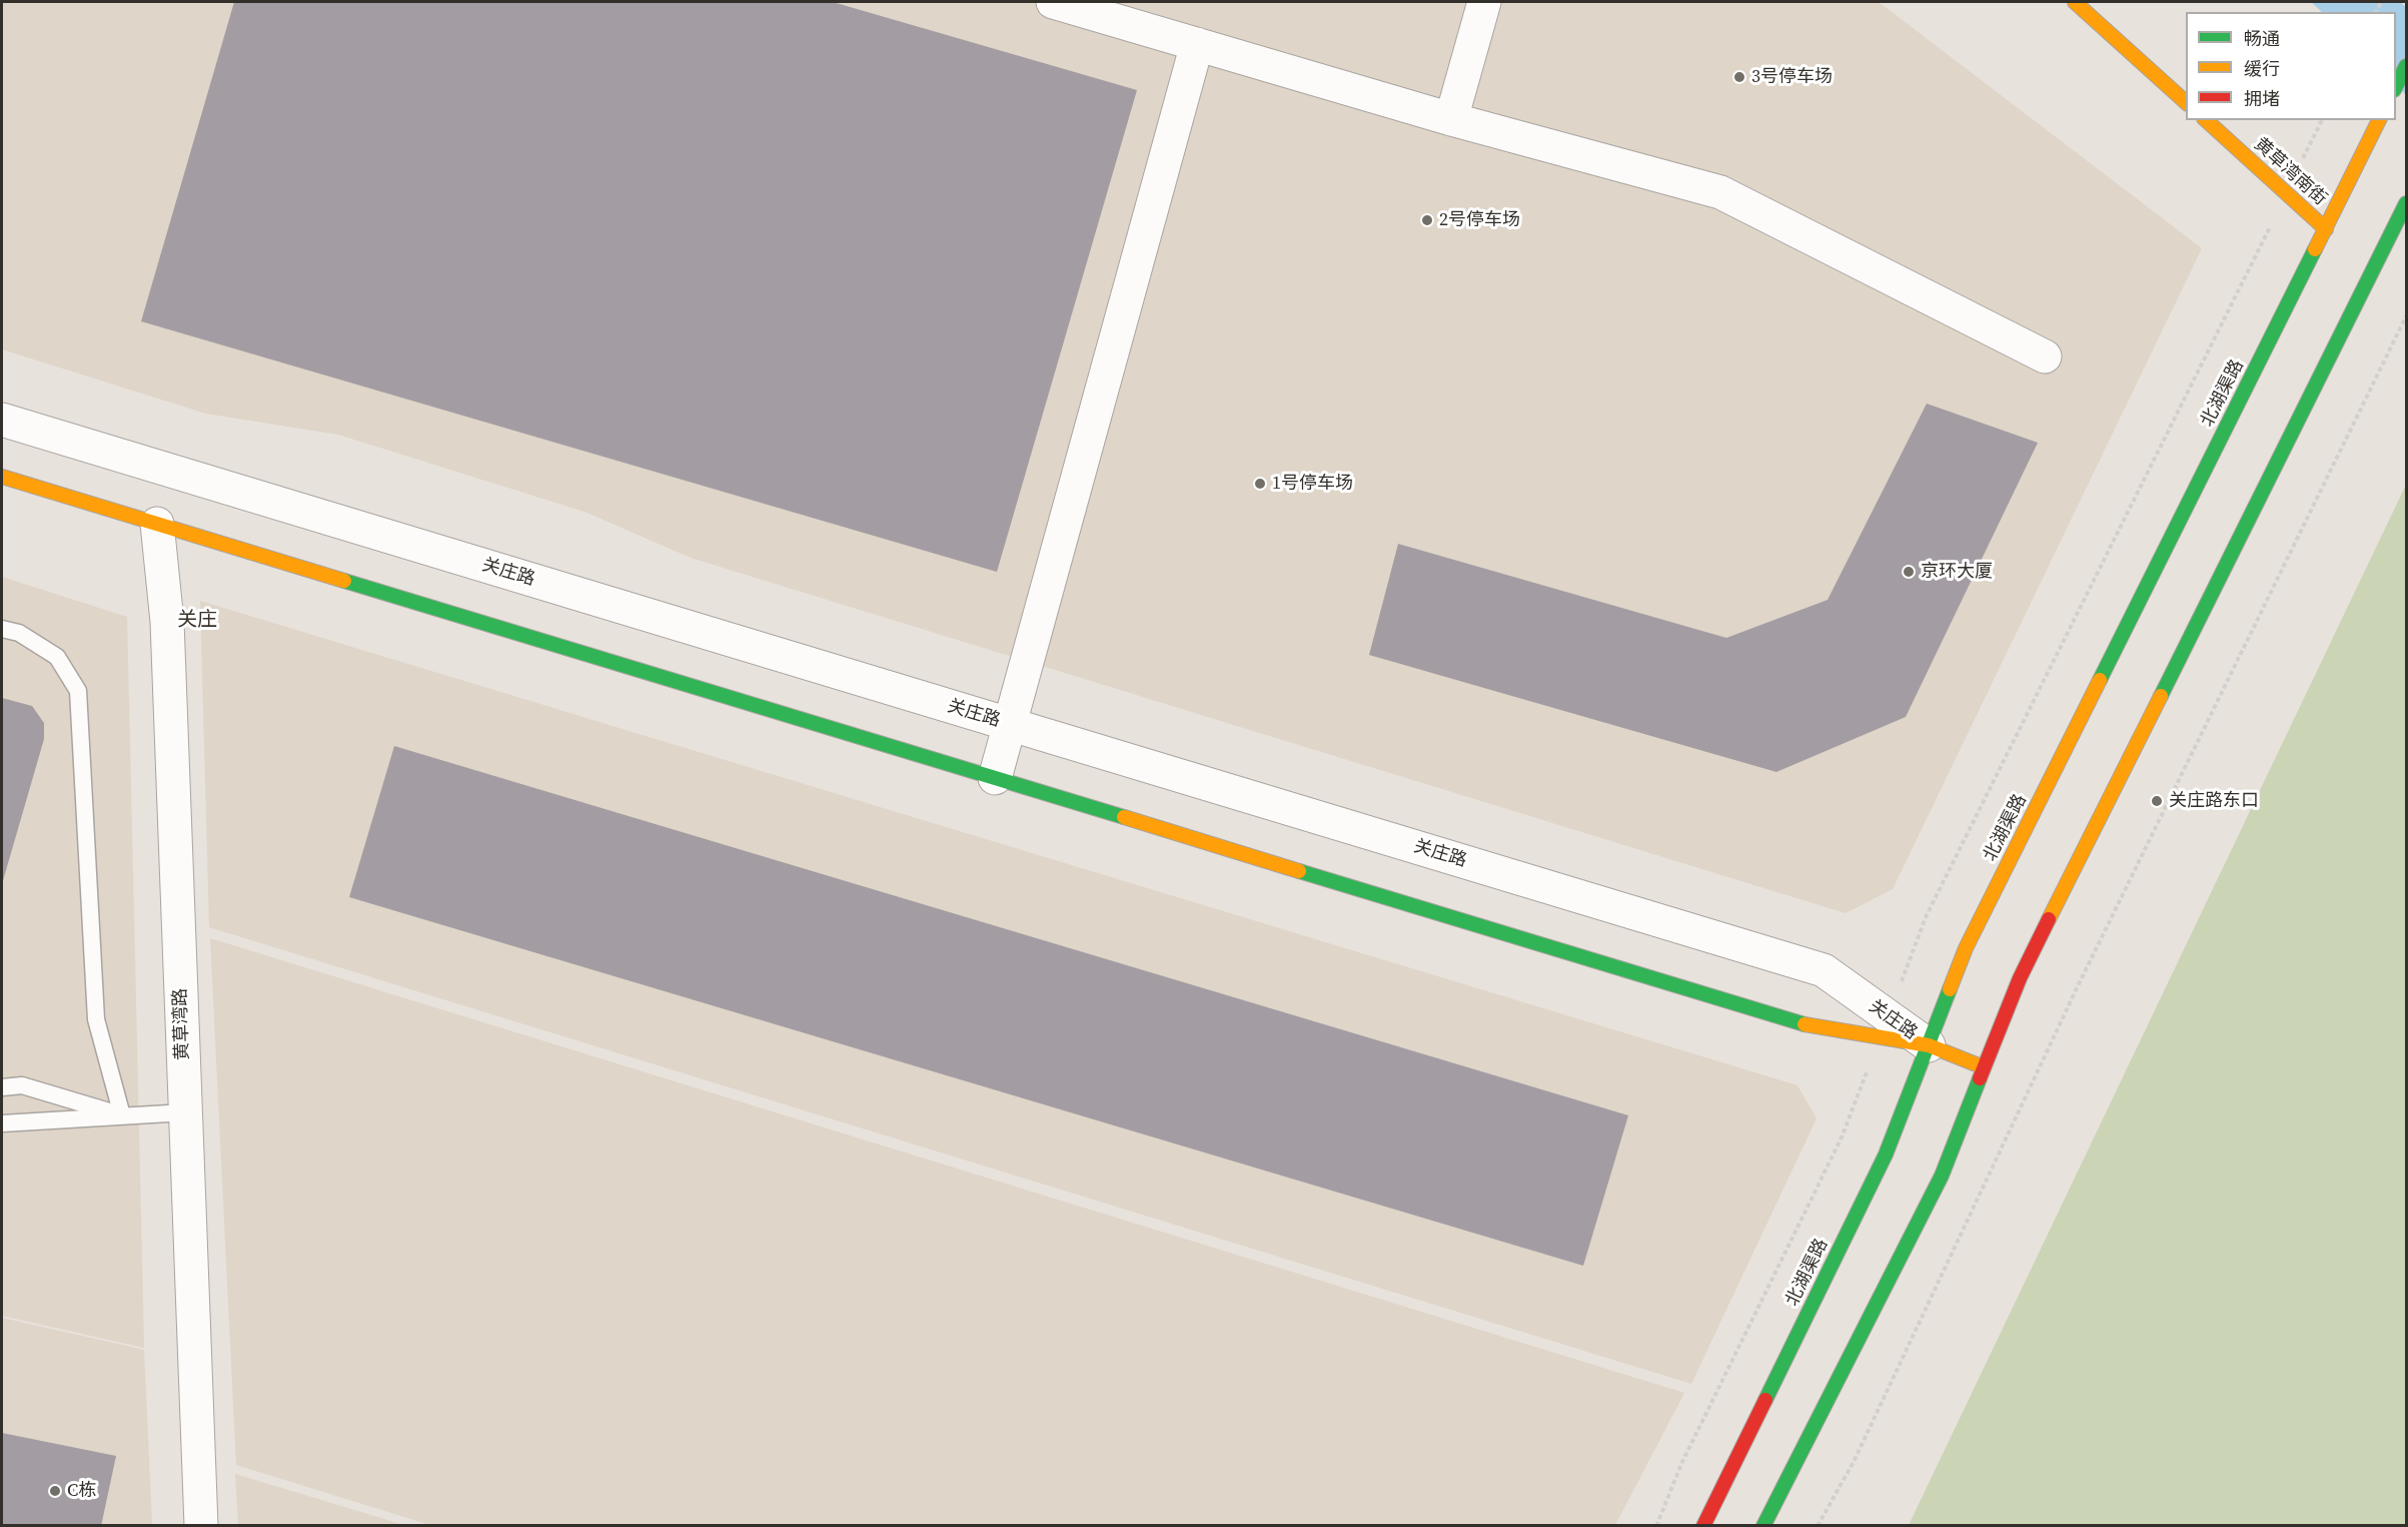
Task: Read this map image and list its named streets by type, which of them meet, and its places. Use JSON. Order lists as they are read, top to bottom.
{
  "streets": {
    "main road": ["黄草湾南街", "北湖渠路", "关庄路"],
    "street": ["黄草湾路"]
  },
  "crossings": [
    ["黄草湾南街", "北湖渠路"],
    ["北湖渠路", "关庄路"],
    ["关庄路", "黄草湾路"]
  ],
  "districts": ["关庄"],
  "places": [
    "3号停车场",
    "2号停车场",
    "1号停车场",
    "京环大厦",
    "关庄路东口",
    "C栋"
  ],
  "legend": ["畅通", "缓行", "拥堵"]
}
